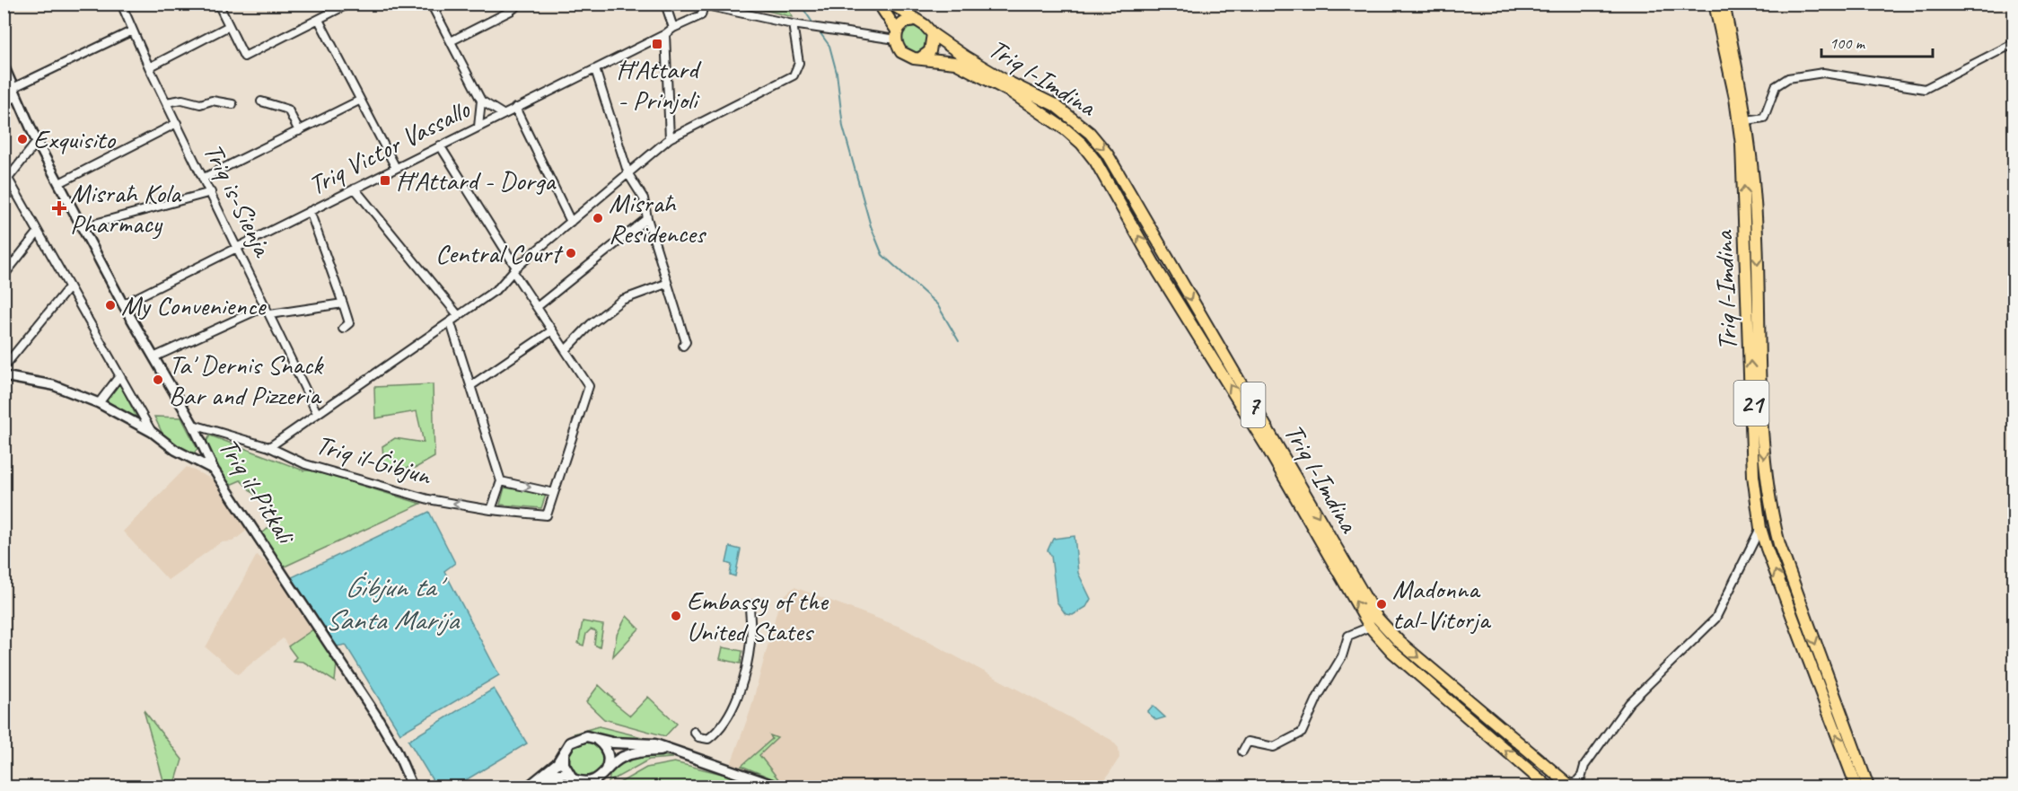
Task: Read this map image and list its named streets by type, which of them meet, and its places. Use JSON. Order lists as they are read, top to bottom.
{
  "streets": {
    "highway": ["Triq l-Imdina", "21", "7"],
    "street": [
      "Triq Victor Vassallo",
      "Triq is-Sienja",
      "Triq il-Ġibjun",
      "Triq il-Pitkali"
    ]
  },
  "crossings": [
    ["Triq Victor Vassallo", "Triq is-Sienja"],
    ["Triq Victor Vassallo", "Triq il-Pitkali"],
    ["Triq il-Ġibjun", "Triq il-Pitkali"]
  ],
  "one_way": ["Triq il-Ġibjun"],
  "water": ["Ġibjun ta' Santa Marija"],
  "places": {
    "transit": ["Ħ'Attard - Prinjoli", "Ħ'Attard - Dorga"],
    "other": [
      "Exquisito",
      "Misraħ Residences",
      "Central Court",
      "My Convenience",
      "Ta' Dernis Snack Bar and Pizzeria",
      "Madonna tal-Vitorja",
      "Embassy of the United States"
    ],
    "health": ["Misraħ Kola Pharmacy"]
  },
  "scale_bar": "100 m"
}
